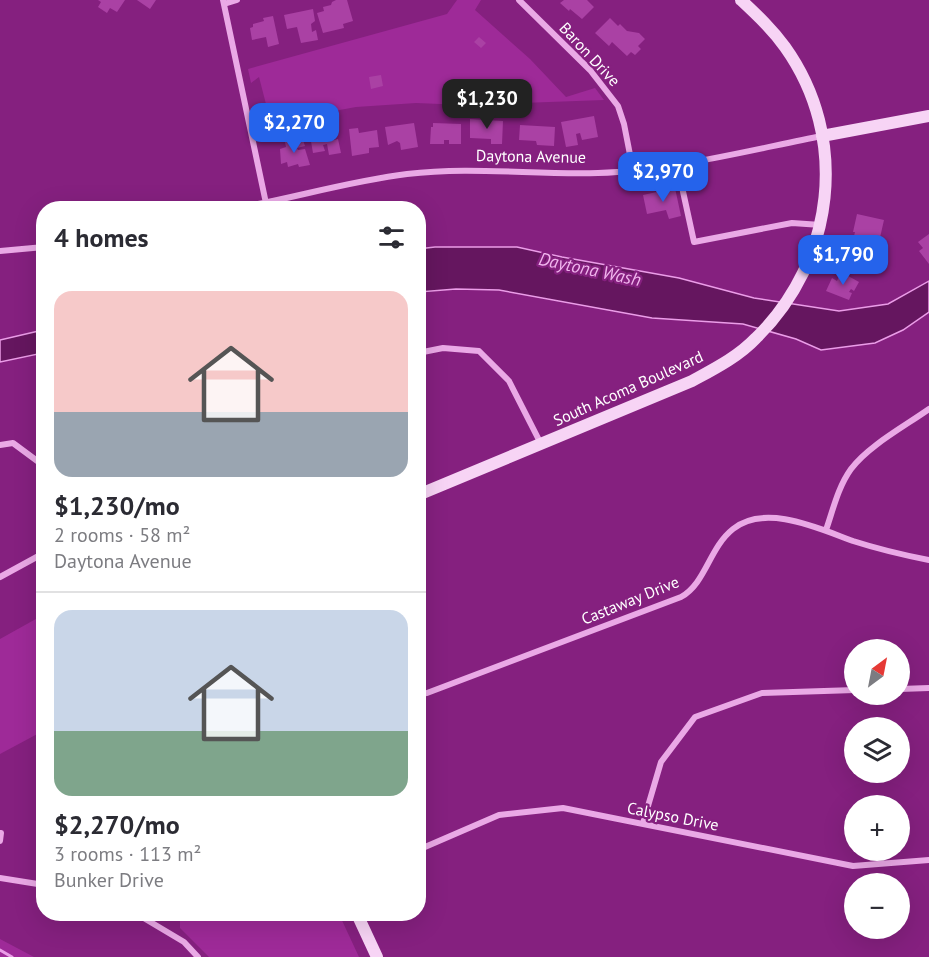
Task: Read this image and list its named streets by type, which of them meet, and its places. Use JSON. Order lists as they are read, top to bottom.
{
  "streets": {
    "main road": ["Daytona Avenue", "South Acoma Boulevard"],
    "street": ["Baron Drive", "Castaway Drive", "Calypso Drive"]
  },
  "crossings": [
    ["Baron Drive", "Daytona Avenue"],
    ["Daytona Avenue", "South Acoma Boulevard"]
  ],
  "water": ["Daytona Wash"],
  "north": "top right",
  "page": {
    "price": [
      "$1,230",
      "$2,270",
      "$2,970",
      "$1,790"
    ],
    "heading": "4 homes",
    "list": [
      {
        "name": "$1,230/mo",
        "note": "2 rooms · 58 m² · Daytona Avenue"
      },
      {
        "name": "$2,270/mo",
        "note": "3 rooms · 113 m² · Bunker Drive"
      }
    ],
    "map_buttons": ["+", "−"]
  }
}
